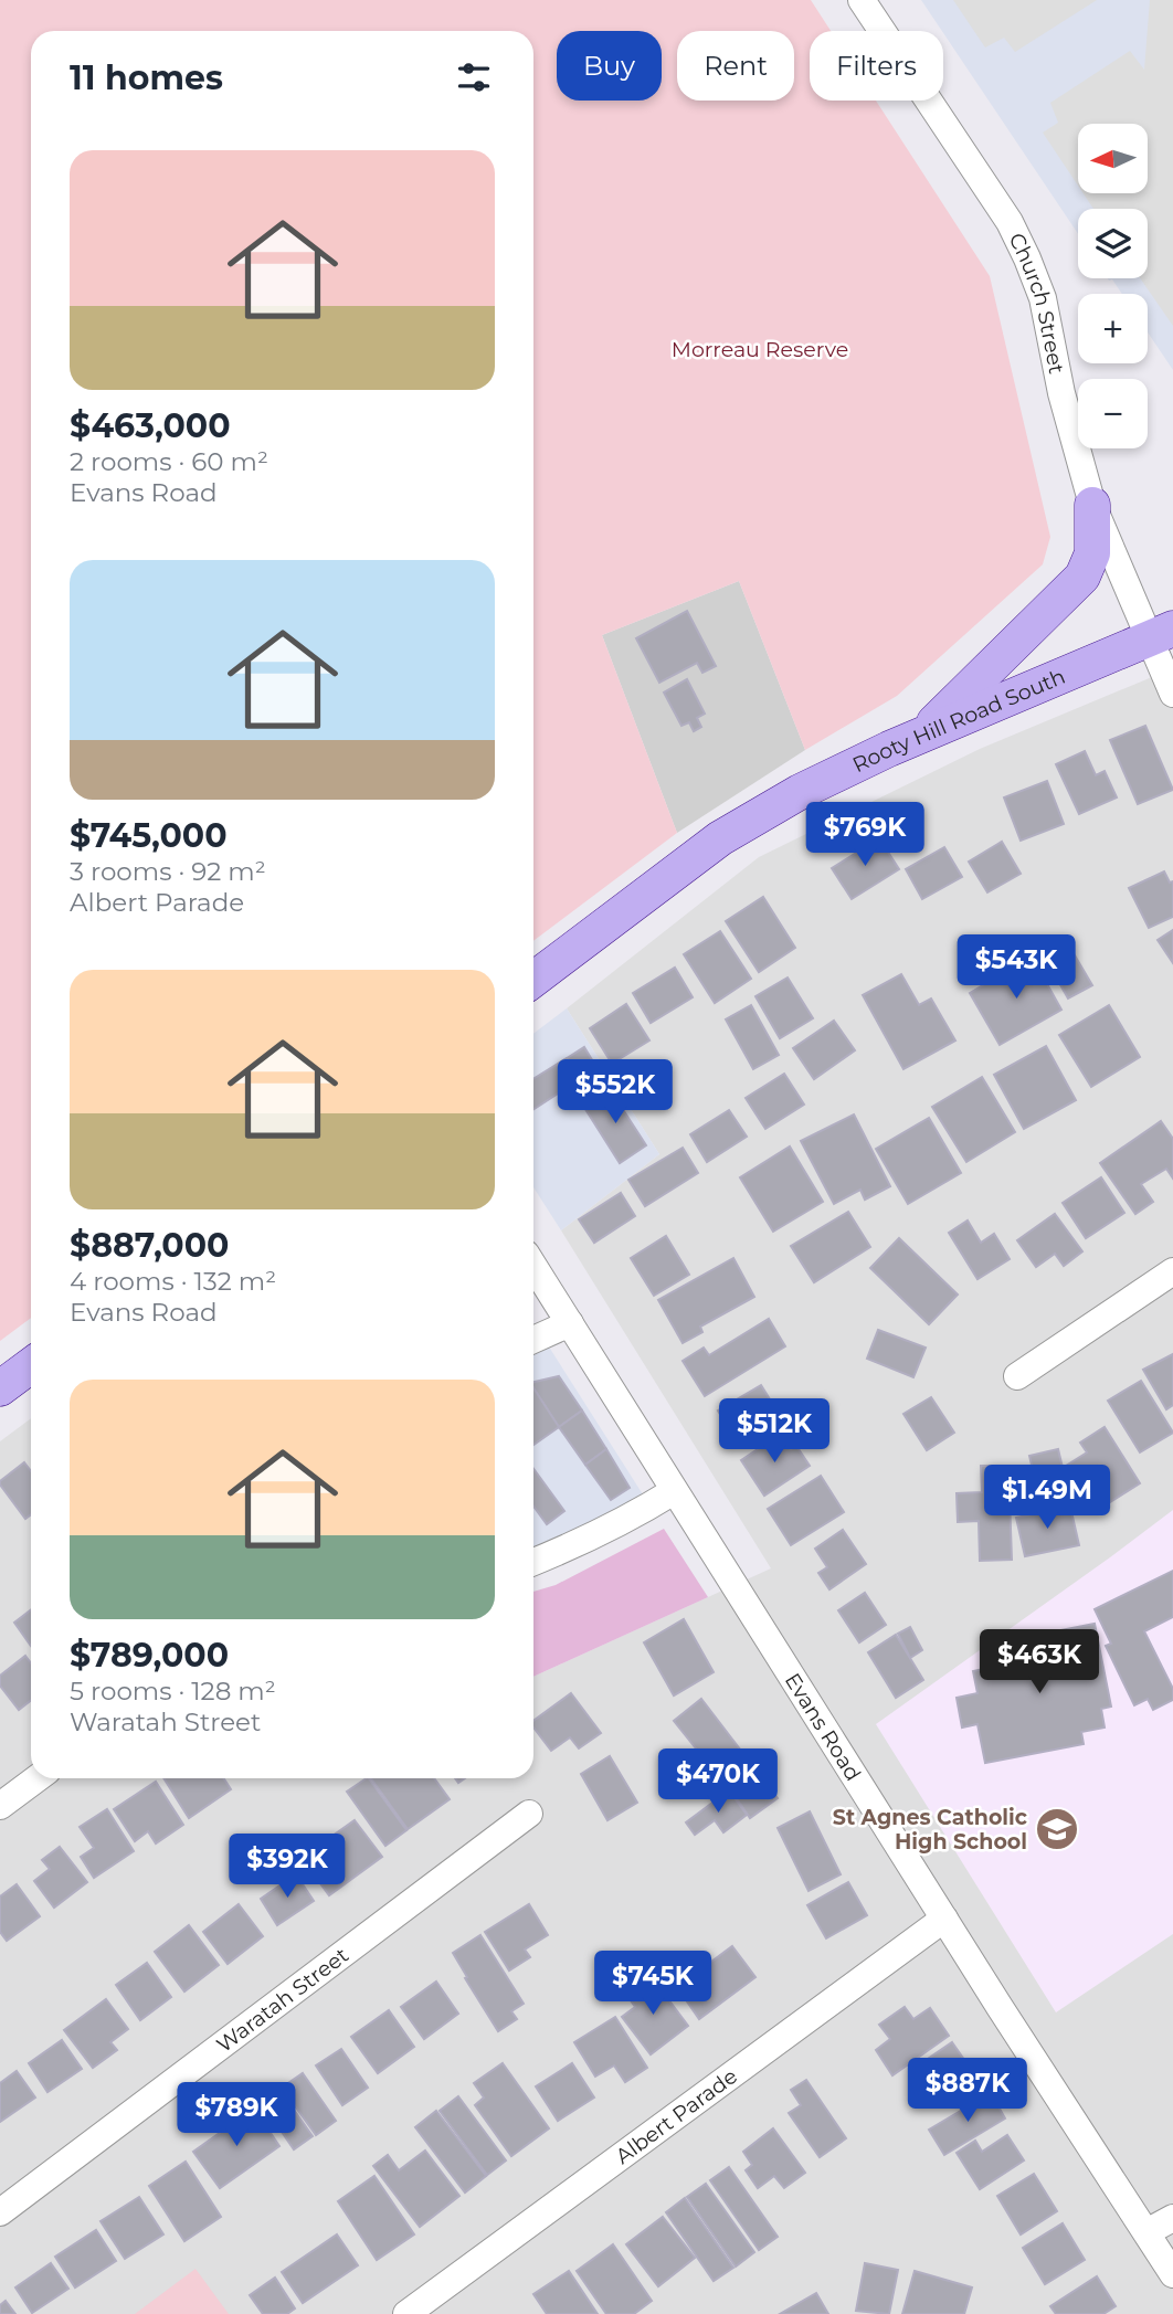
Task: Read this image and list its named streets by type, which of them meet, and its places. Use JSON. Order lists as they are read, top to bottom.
{
  "streets": {
    "main road": ["Rooty Hill Road South"],
    "street": [
      "Church Street",
      "Evans Road",
      "Waratah Street",
      "Albert Parade"
    ]
  },
  "crossings": [
    ["Church Street", "Rooty Hill Road South"],
    ["Evans Road", "Albert Parade"]
  ],
  "parks": ["Morreau Reserve"],
  "places": {
    "school or university": ["St Agnes Catholic High School"]
  },
  "north": "left",
  "page": {
    "chip": ["Buy", "Rent", "Filters"],
    "heading": "11 homes",
    "map_buttons": ["+", "−"],
    "list": [
      {
        "name": "$463,000",
        "note": "2 rooms · 60 m² · Evans Road"
      },
      {
        "name": "$745,000",
        "note": "3 rooms · 92 m² · Albert Parade"
      },
      {
        "name": "$887,000",
        "note": "4 rooms · 132 m² · Evans Road"
      },
      {
        "name": "$789,000",
        "note": "5 rooms · 128 m² · Waratah Street"
      }
    ],
    "price": [
      "$769K",
      "$543K",
      "$552K",
      "$512K",
      "$1.49M",
      "$463K",
      "$470K",
      "$392K",
      "$745K",
      "$887K",
      "$789K"
    ]
  }
}
